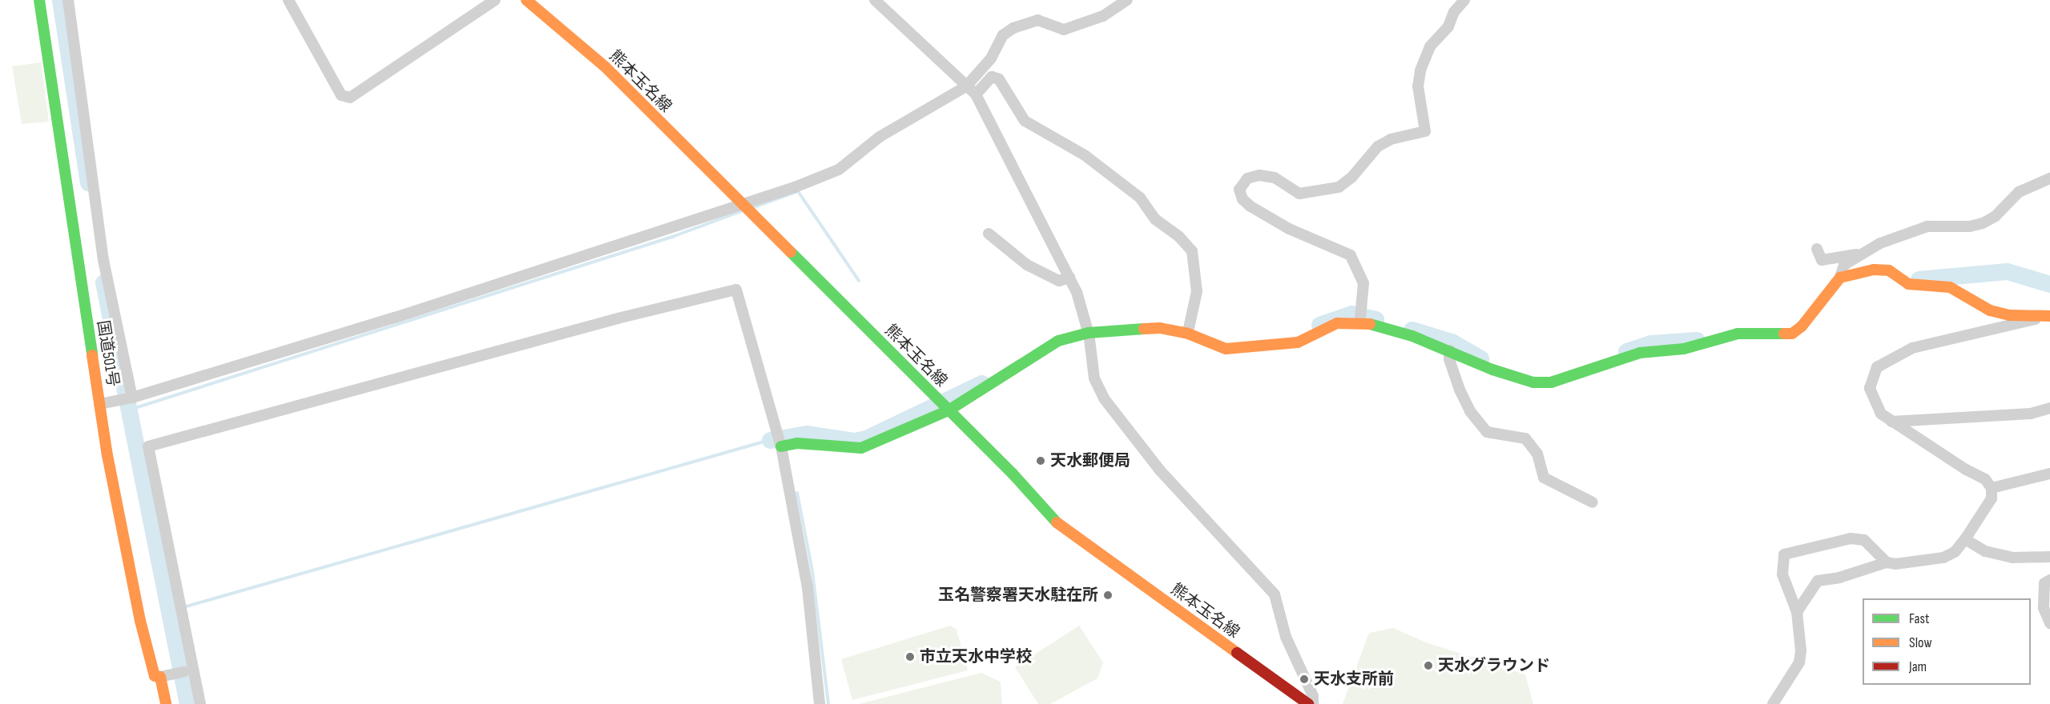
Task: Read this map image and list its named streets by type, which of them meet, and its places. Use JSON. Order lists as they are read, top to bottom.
{
  "streets": {
    "main road": ["熊本玉名線", "国道501号"]
  },
  "places": [
    "天水郵便局",
    "玉名警察署天水駐在所",
    "市立天水中学校",
    "天水グラウンド",
    "天水支所前"
  ],
  "legend": ["Fast", "Slow", "Jam"]
}
